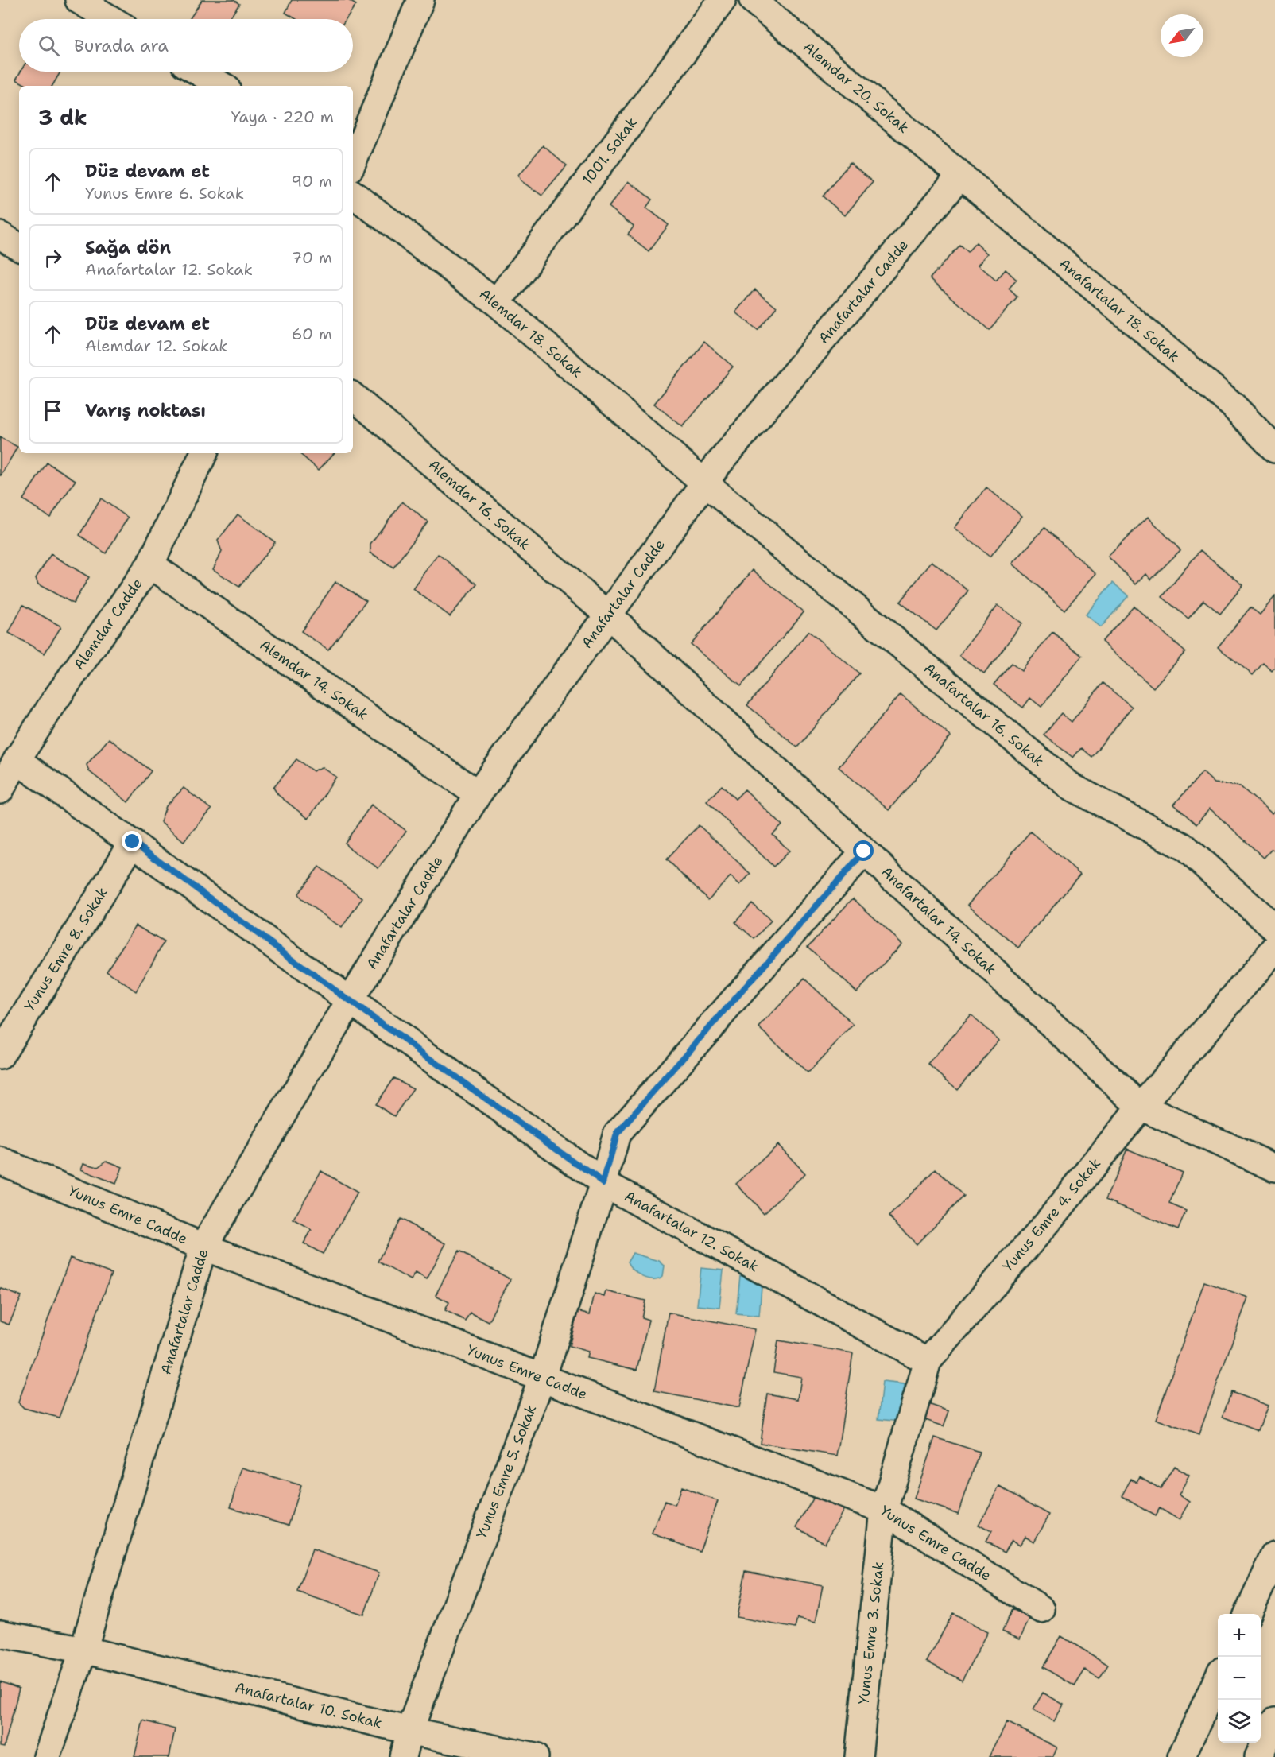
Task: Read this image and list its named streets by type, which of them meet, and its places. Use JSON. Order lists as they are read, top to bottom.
{
  "streets": {
    "street": [
      "Alemdar 20. Sokak",
      "1001. Sokak",
      "Anafartalar Cadde",
      "Anafartalar 18. Sokak",
      "Alemdar 18. Sokak",
      "Alemdar 16. Sokak",
      "Alemdar Cadde",
      "Alemdar 14. Sokak",
      "Anafartalar 16. Sokak",
      "Anafartalar 14. Sokak",
      "Yunus Emre 8. Sokak",
      "Yunus Emre Cadde",
      "Yunus Emre 4. Sokak",
      "Anafartalar 12. Sokak",
      "Yunus Emre 5. Sokak",
      "Yunus Emre 3. Sokak",
      "Anafartalar 10. Sokak"
    ]
  },
  "crossings": [
    ["Alemdar 20. Sokak", "Anafartalar Cadde"],
    ["Alemdar 20. Sokak", "Anafartalar 18. Sokak"],
    ["1001. Sokak", "Alemdar 18. Sokak"],
    ["Anafartalar Cadde", "Anafartalar 18. Sokak"],
    ["Anafartalar Cadde", "Alemdar 18. Sokak"],
    ["Anafartalar Cadde", "Alemdar 16. Sokak"],
    ["Anafartalar Cadde", "Alemdar 14. Sokak"],
    ["Anafartalar Cadde", "Anafartalar 16. Sokak"],
    ["Anafartalar Cadde", "Anafartalar 14. Sokak"],
    ["Anafartalar Cadde", "Yunus Emre Cadde"],
    ["Anafartalar Cadde", "Anafartalar 12. Sokak"],
    ["Anafartalar Cadde", "Anafartalar 10. Sokak"],
    ["Alemdar 18. Sokak", "Anafartalar 16. Sokak"],
    ["Alemdar 16. Sokak", "Anafartalar 14. Sokak"],
    ["Alemdar Cadde", "Alemdar 14. Sokak"],
    ["Alemdar Cadde", "Anafartalar 12. Sokak"],
    ["Anafartalar 14. Sokak", "Yunus Emre 4. Sokak"],
    ["Anafartalar 14. Sokak", "Yunus Emre 5. Sokak"],
    ["Yunus Emre 8. Sokak", "Anafartalar 12. Sokak"],
    ["Yunus Emre Cadde", "Yunus Emre 4. Sokak"],
    ["Yunus Emre Cadde", "Yunus Emre 5. Sokak"],
    ["Yunus Emre Cadde", "Yunus Emre 3. Sokak"],
    ["Yunus Emre 4. Sokak", "Anafartalar 12. Sokak"],
    ["Yunus Emre 4. Sokak", "Yunus Emre 3. Sokak"],
    ["Anafartalar 12. Sokak", "Yunus Emre 5. Sokak"],
    ["Yunus Emre 5. Sokak", "Anafartalar 10. Sokak"]
  ],
  "north": "bottom left",
  "page": {
    "search": "Burada ara",
    "heading": ["3 dk", "Yaya · 220 m"],
    "list": [
      ["Düz devam et", "Yunus Emre 6. Sokak", "90 m"],
      ["Sağa dön", "Anafartalar 12. Sokak", "70 m"],
      ["Düz devam et", "Alemdar 12. Sokak", "60 m"],
      "Varış noktası"
    ],
    "map_buttons": ["+", "−"]
  }
}
